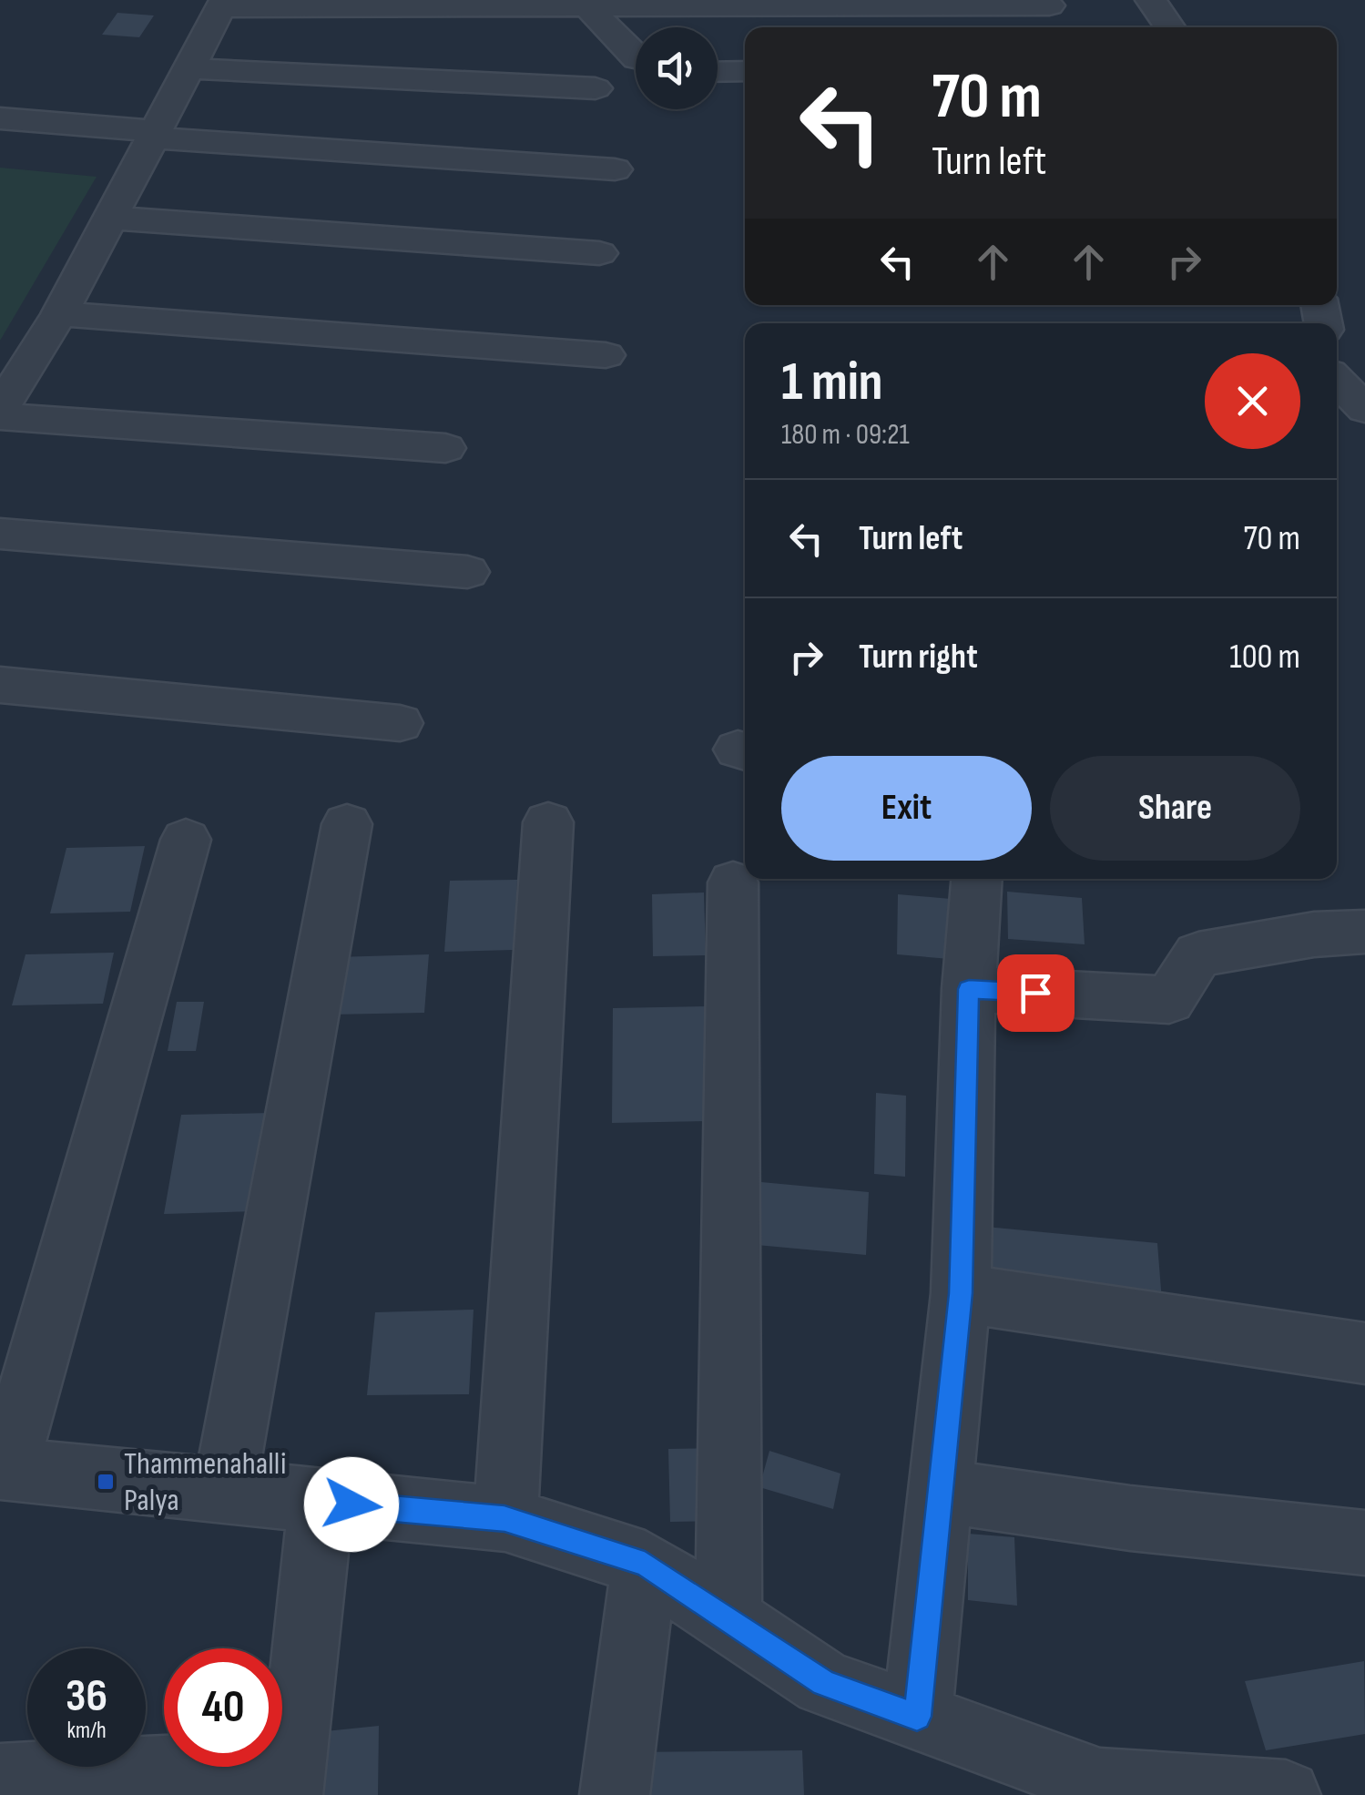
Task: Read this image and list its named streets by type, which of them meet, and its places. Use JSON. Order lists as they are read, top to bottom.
{
  "places": {
    "transit": ["Thammenahalli Palya"]
  },
  "page": {
    "turn": ["70 m", "Turn left"],
    "heading": ["1 min", "180 m · 09:21"],
    "list": [
      {
        "name": "Turn left",
        "value": "70 m"
      },
      {
        "name": "Turn right",
        "value": "100 m"
      }
    ],
    "buttons": ["Exit", "Share"],
    "speed": "36 km/h",
    "limit": "40"
  }
}
